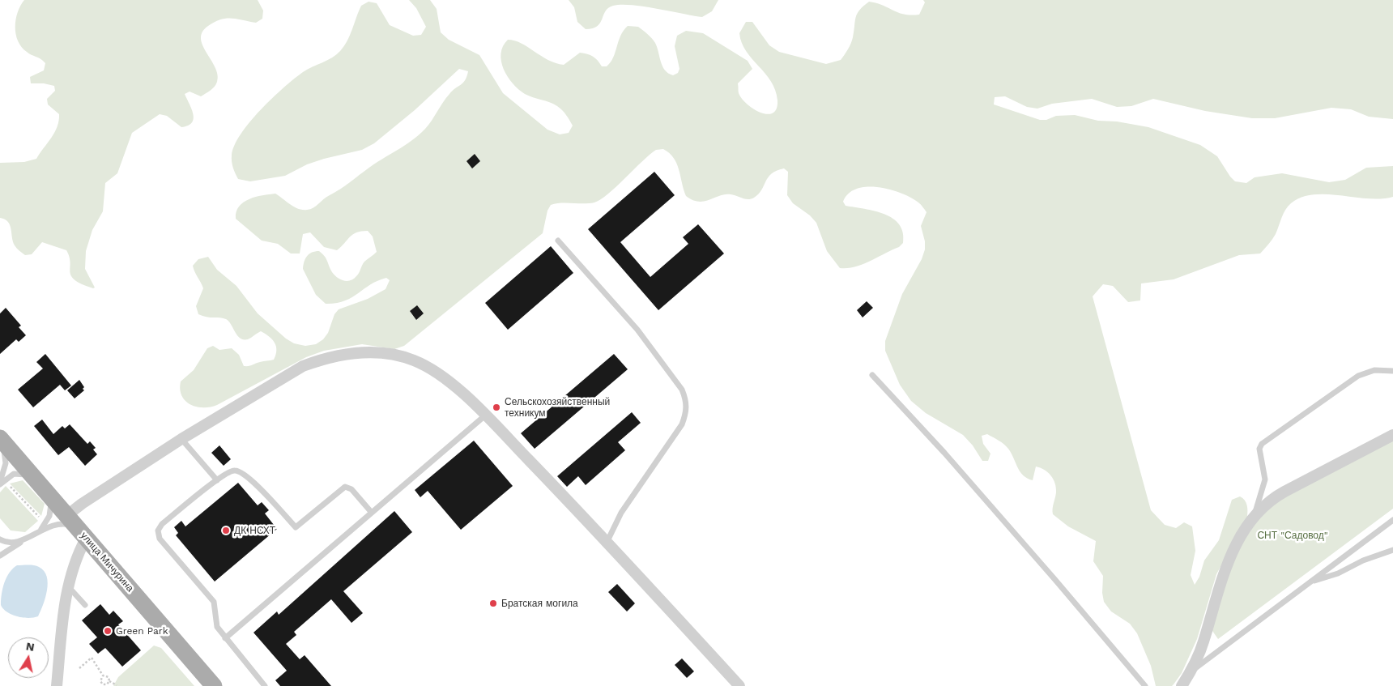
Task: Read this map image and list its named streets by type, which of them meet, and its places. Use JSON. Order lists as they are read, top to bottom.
{
  "streets": {
    "main road": ["улица Мичурина"]
  },
  "parks": ["СНТ \"Садовод\""],
  "places": [
    "Сельскохозяйственный техникум",
    "ДК НСХТ",
    "Братская могила",
    "Green Park"
  ],
  "north": "top"
}
